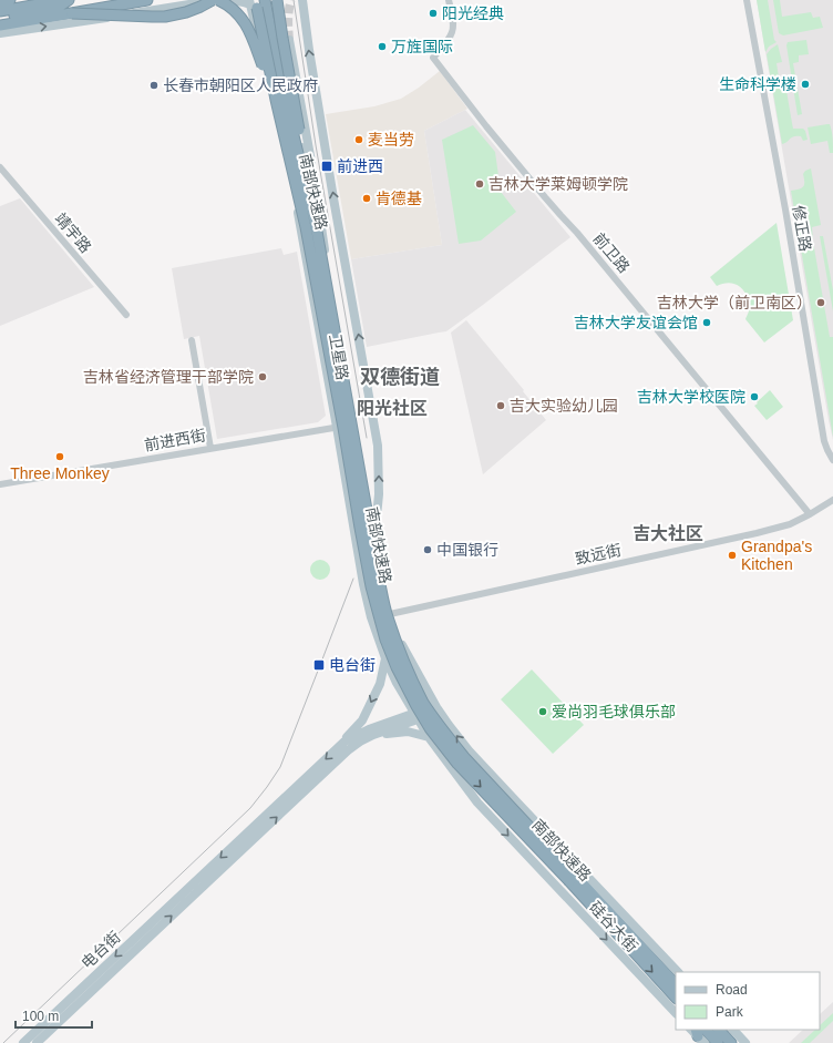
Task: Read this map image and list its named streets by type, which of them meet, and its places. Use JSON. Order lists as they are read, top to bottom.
{
  "streets": {
    "highway": ["南部快速路"],
    "main road": ["卫星路", "硅谷大街", "电台街"],
    "street": [
      "修正路",
      "靖宇路",
      "前卫路",
      "前进西街",
      "致远街"
    ]
  },
  "crossings": [
    ["南部快速路", "卫星路"],
    ["前卫路", "致远街"],
    ["卫星路", "前进西街"],
    ["卫星路", "致远街"],
    ["卫星路", "硅谷大街"],
    ["卫星路", "电台街"],
    ["硅谷大街", "电台街"]
  ],
  "districts": ["双德街道", "阳光社区", "吉大社区"],
  "places": {
    "other": [
      "阳光经典",
      "万旌国际",
      "生命科学楼",
      "长春市朝阳区人民政府",
      "麦当劳",
      "吉林大学莱姆顿学院",
      "肯德基",
      "吉林大学（前卫南区）",
      "吉林大学友谊会馆",
      "吉林省经济管理干部学院",
      "吉林大学校医院",
      "吉大实验幼儿园",
      "Three Monkey",
      "中国银行",
      "Grandpa's Kitchen",
      "爱尚羽毛球俱乐部"
    ],
    "transit": ["前进西", "电台街"]
  },
  "legend": ["Road", "Park"],
  "scale_bar": "100 m"
}
